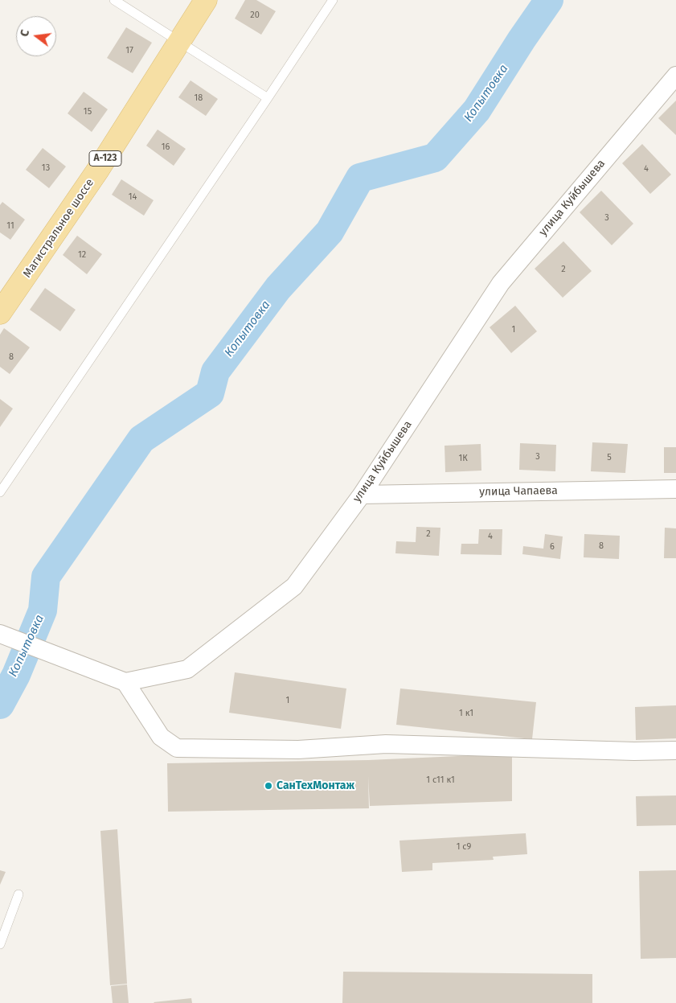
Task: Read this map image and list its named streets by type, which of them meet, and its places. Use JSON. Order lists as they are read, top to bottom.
{
  "streets": {
    "main road": ["А-123", "Магистральное шоссе"],
    "street": ["улица Куйбышева", "улица Чапаева"]
  },
  "crossings": [
    ["улица Куйбышева", "улица Чапаева"]
  ],
  "water": ["Копытовка"],
  "places": ["СанТехМонтаж"],
  "house_numbers": [
    "20",
    "17",
    "18",
    "15",
    "16",
    "13",
    "4",
    "14",
    "3",
    "11",
    "12",
    "2",
    "1",
    "8",
    "3",
    "5",
    "1К",
    "2",
    "4",
    "8",
    "6",
    "1",
    "1 к1",
    "1 с11 к1",
    "1 с9"
  ],
  "north": "left"
}
